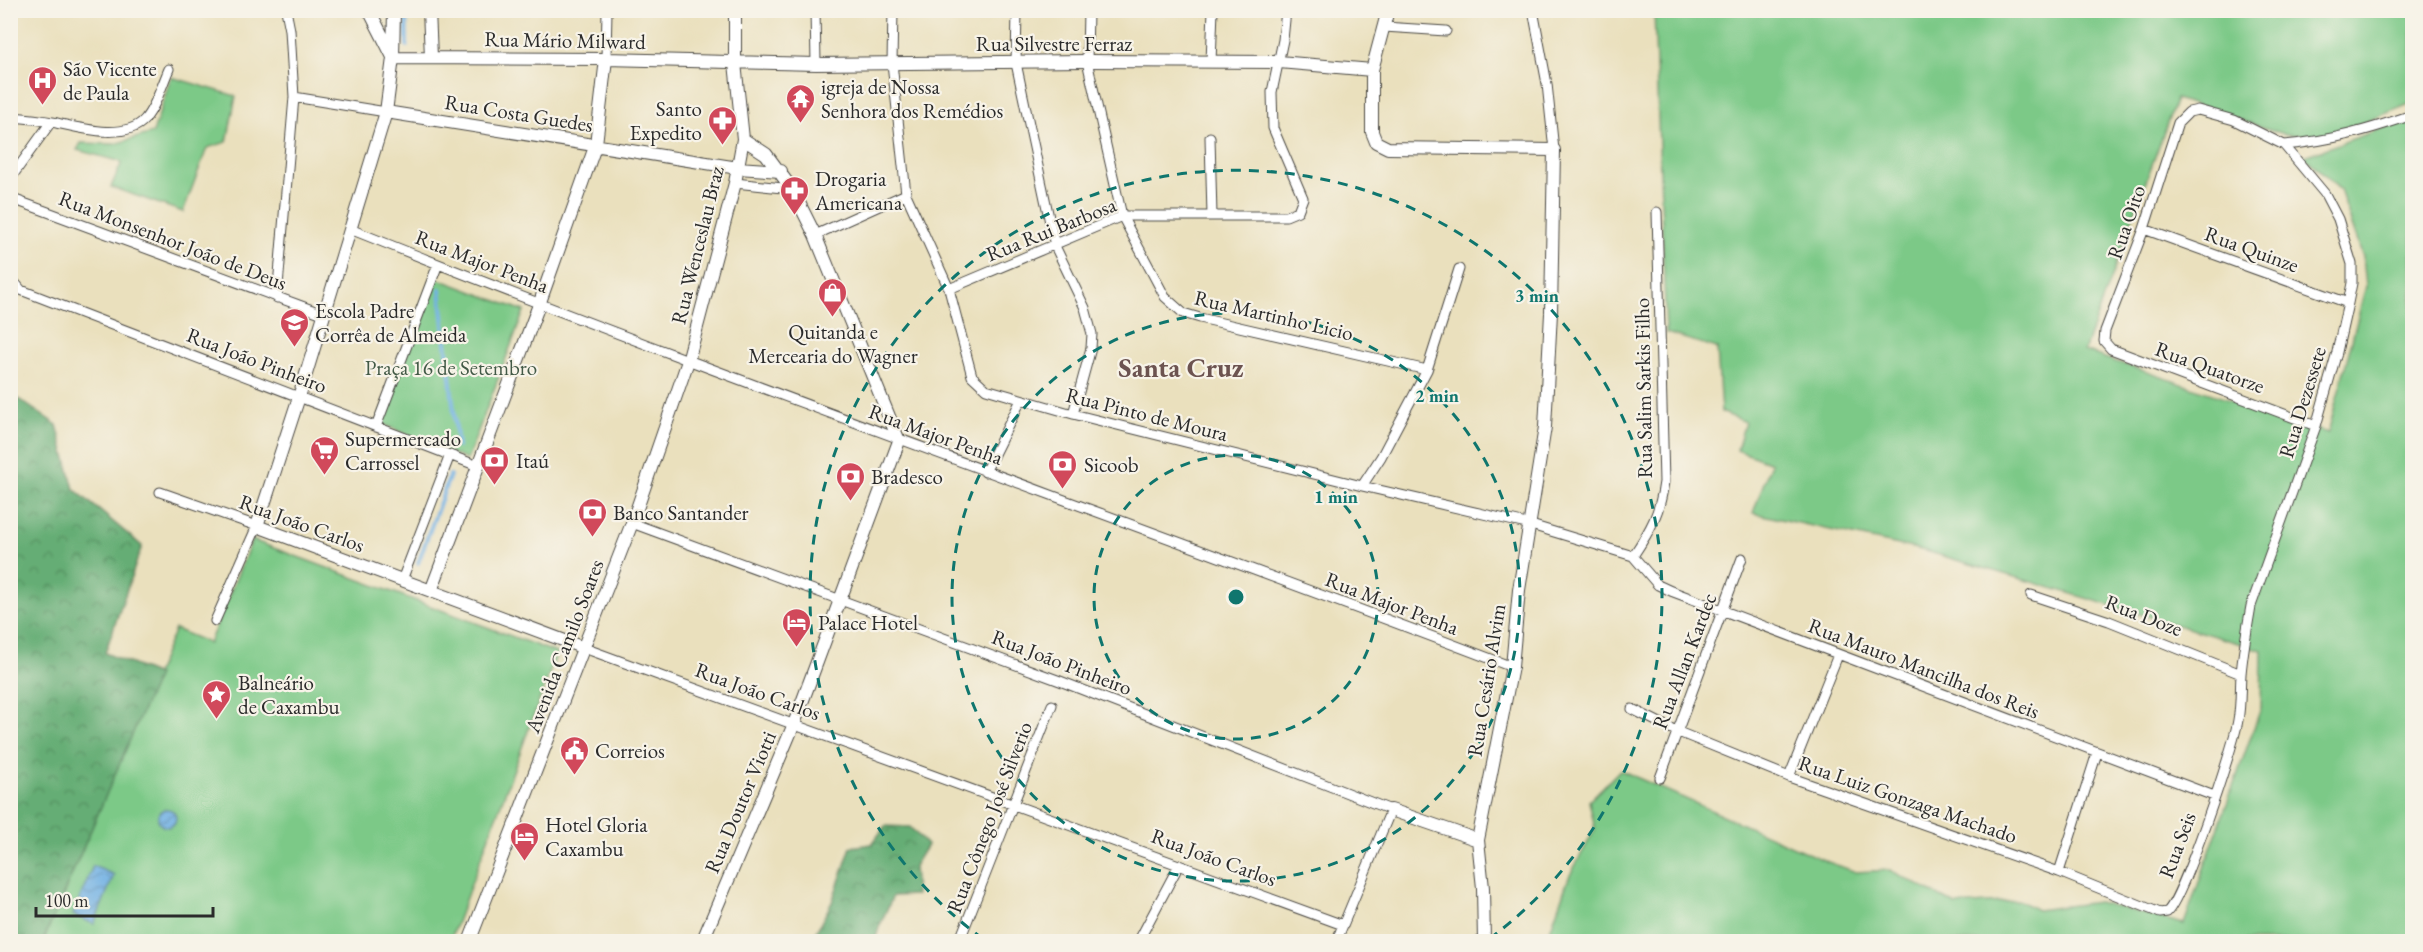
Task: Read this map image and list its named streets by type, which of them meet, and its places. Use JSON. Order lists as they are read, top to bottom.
{
  "streets": {
    "street": [
      "Rua Mário Milward",
      "Rua Silvestre Ferraz",
      "Rua Costa Guedes",
      "Rua Oito",
      "Rua Rui Barbosa",
      "Rua Monsenhor João de Deus",
      "Rua Wenceslau Braz",
      "Rua Quinze",
      "Rua Major Penha",
      "Rua Martinho Licio",
      "Rua João Pinheiro",
      "Rua Quatorze",
      "Rua Salim Sarkis Filho",
      "Rua Dezessete",
      "Rua Pinto de Moura",
      "Rua João Carlos",
      "Rua Doze",
      "Avenida Camilo Soares",
      "Rua Allan Kardec",
      "Rua Mauro Mancilha dos Reis",
      "Rua Cesário Alvim",
      "Rua Luiz Gonzaga Machado",
      "Rua Doutor Viotti",
      "Rua Cônego José Silverio",
      "Rua Seis"
    ]
  },
  "crossings": [
    ["Rua Mário Milward", "Rua Silvestre Ferraz"],
    ["Rua Mário Milward", "Rua Wenceslau Braz"],
    ["Rua Silvestre Ferraz", "Rua Rui Barbosa"],
    ["Rua Silvestre Ferraz", "Rua Wenceslau Braz"],
    ["Rua Silvestre Ferraz", "Rua Martinho Licio"],
    ["Rua Silvestre Ferraz", "Rua Pinto de Moura"],
    ["Rua Costa Guedes", "Rua Wenceslau Braz"],
    ["Rua Oito", "Rua Quinze"],
    ["Rua Oito", "Rua Quatorze"],
    ["Rua Oito", "Rua Dezessete"],
    ["Rua Rui Barbosa", "Rua Martinho Licio"],
    ["Rua Rui Barbosa", "Rua Pinto de Moura"],
    ["Rua Wenceslau Braz", "Rua Major Penha"],
    ["Rua Wenceslau Braz", "Avenida Camilo Soares"],
    ["Rua Quinze", "Rua Dezessete"],
    ["Rua Major Penha", "Avenida Camilo Soares"],
    ["Rua Major Penha", "Rua Cesário Alvim"],
    ["Rua Major Penha", "Rua Doutor Viotti"],
    ["Rua João Pinheiro", "Avenida Camilo Soares"],
    ["Rua João Pinheiro", "Rua Cesário Alvim"],
    ["Rua João Pinheiro", "Rua Doutor Viotti"],
    ["Rua Quatorze", "Rua Dezessete"],
    ["Rua Salim Sarkis Filho", "Rua Pinto de Moura"],
    ["Rua Salim Sarkis Filho", "Rua Mauro Mancilha dos Reis"],
    ["Rua Dezessete", "Rua Doze"],
    ["Rua Dezessete", "Rua Mauro Mancilha dos Reis"],
    ["Rua Dezessete", "Rua Seis"],
    ["Rua Pinto de Moura", "Rua Mauro Mancilha dos Reis"],
    ["Rua Pinto de Moura", "Rua Cesário Alvim"],
    ["Rua João Carlos", "Avenida Camilo Soares"],
    ["Rua João Carlos", "Rua Doutor Viotti"],
    ["Rua João Carlos", "Rua Cônego José Silverio"],
    ["Rua Allan Kardec", "Rua Mauro Mancilha dos Reis"],
    ["Rua Allan Kardec", "Rua Luiz Gonzaga Machado"],
    ["Rua Mauro Mancilha dos Reis", "Rua Seis"],
    ["Rua Luiz Gonzaga Machado", "Rua Seis"]
  ],
  "districts": ["Santa Cruz"],
  "parks": ["Praça 16 de Setembro"],
  "places": {
    "hospital": ["São Vicente de Paula"],
    "temple": ["igreja de Nossa Senhora dos Remédios"],
    "pharmacy": ["Santo Expedito", "Drogaria Americana"],
    "shop": ["Quitanda e Mercearia do Wagner"],
    "school or university": ["Escola Padre Corrêa de Almeida"],
    "supermarket": ["Supermercado Carrossel"],
    "bank": [
      "Itaú",
      "Sicoob",
      "Bradesco",
      "Banco Santander"
    ],
    "hotel": ["Palace Hotel", "Hotel Gloria Caxambu"],
    "place": ["Balneário de Caxambu"],
    "public building": ["Correios"]
  },
  "scale_bar": "100 m",
  "rings": ["3 min", "2 min", "1 min"]
}
